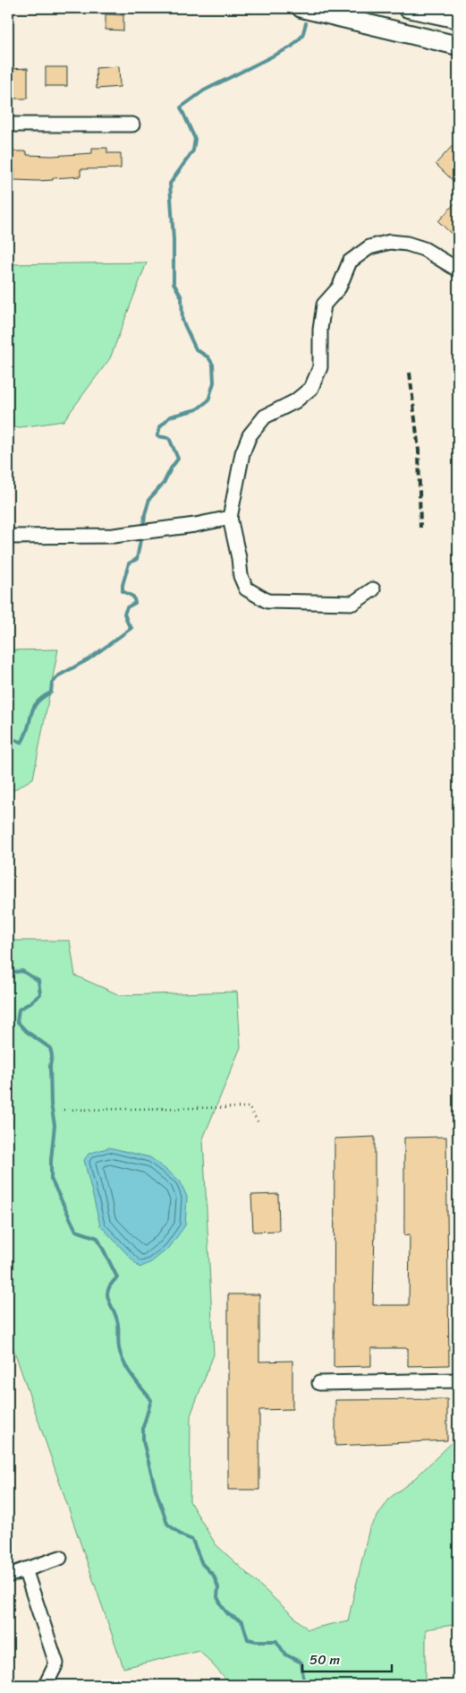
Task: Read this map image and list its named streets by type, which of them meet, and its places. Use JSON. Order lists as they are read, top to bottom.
{
  "scale_bar": "50 m"
}
